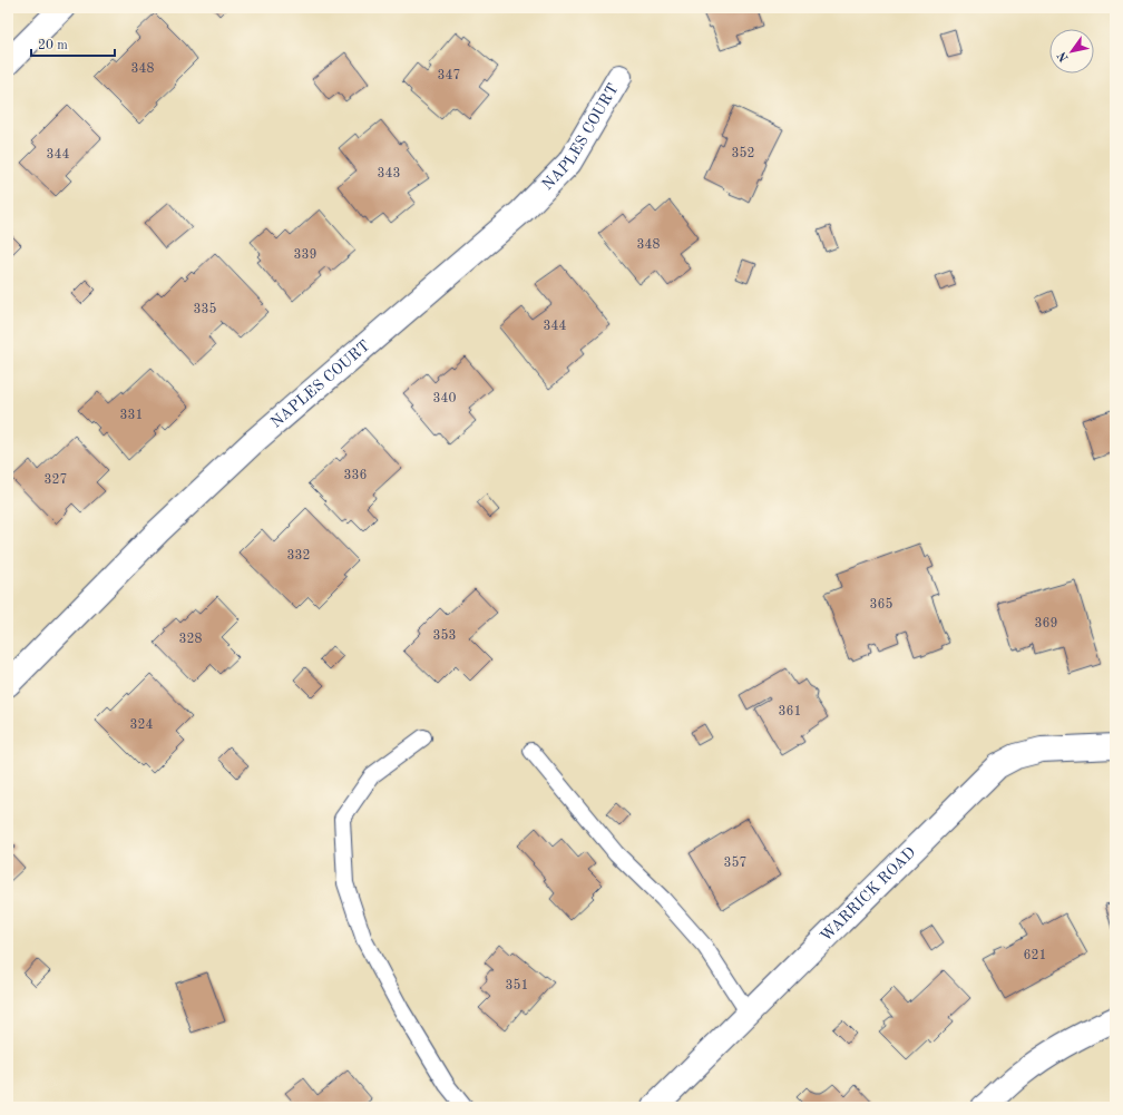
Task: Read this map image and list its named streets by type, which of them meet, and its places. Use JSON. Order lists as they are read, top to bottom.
{
  "streets": {
    "street": ["NAPLES COURT", "WARRICK ROAD"]
  },
  "house_numbers": [
    "348",
    "347",
    "352",
    "344",
    "343",
    "348",
    "339",
    "335",
    "344",
    "340",
    "331",
    "336",
    "327",
    "332",
    "365",
    "369",
    "353",
    "328",
    "361",
    "324",
    "357",
    "621",
    "351"
  ],
  "scale_bar": "20 m",
  "north": "bottom left"
}
